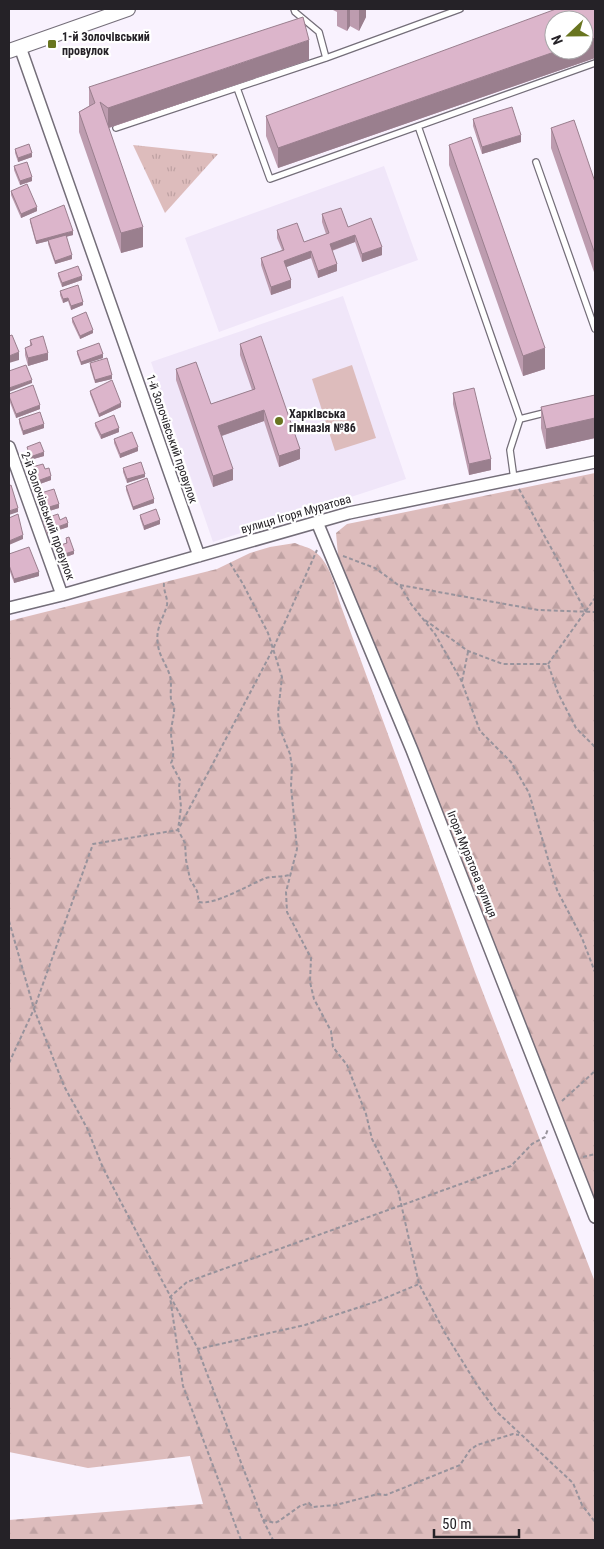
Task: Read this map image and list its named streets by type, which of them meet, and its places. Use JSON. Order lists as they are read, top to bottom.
{
  "streets": {
    "street": [
      "1-й Золочівський провулок",
      "вулиця Ігоря Муратова",
      "2-й Золочівський провулок",
      "Ігоря Муратова вулиця"
    ]
  },
  "crossings": [
    ["1-й Золочівський провулок", "вулиця Ігоря Муратова"],
    ["вулиця Ігоря Муратова", "2-й Золочівський провулок"],
    ["вулиця Ігоря Муратова", "Ігоря Муратова вулиця"]
  ],
  "places": {
    "transit": ["1-й Золочівський провулок"],
    "other": ["Харківська гімназія №86"]
  },
  "scale_bar": "50 m",
  "north": "left"
}
